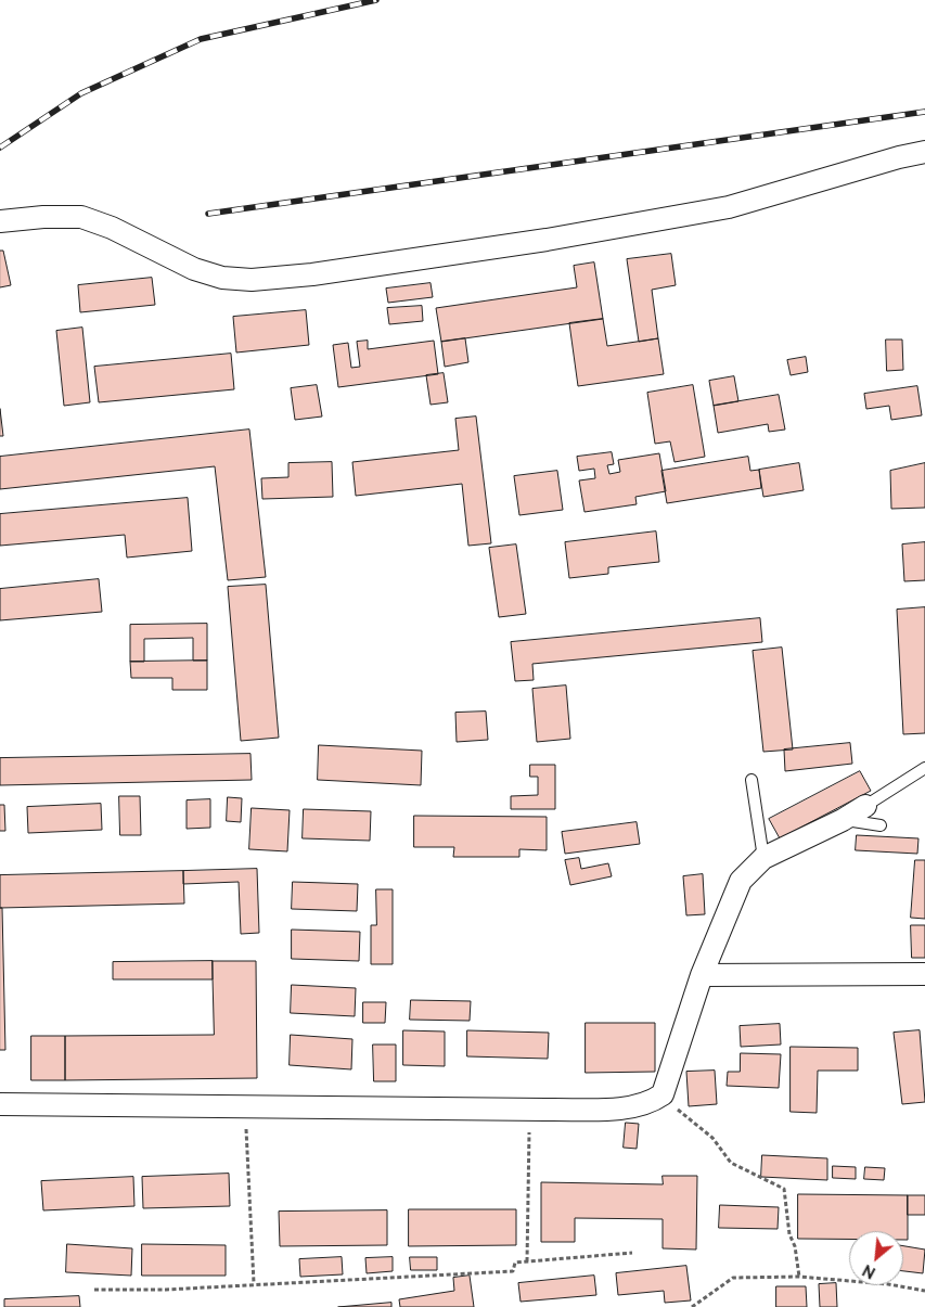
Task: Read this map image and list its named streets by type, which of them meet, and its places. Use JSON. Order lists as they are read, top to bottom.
{
  "north": "bottom left"
}
